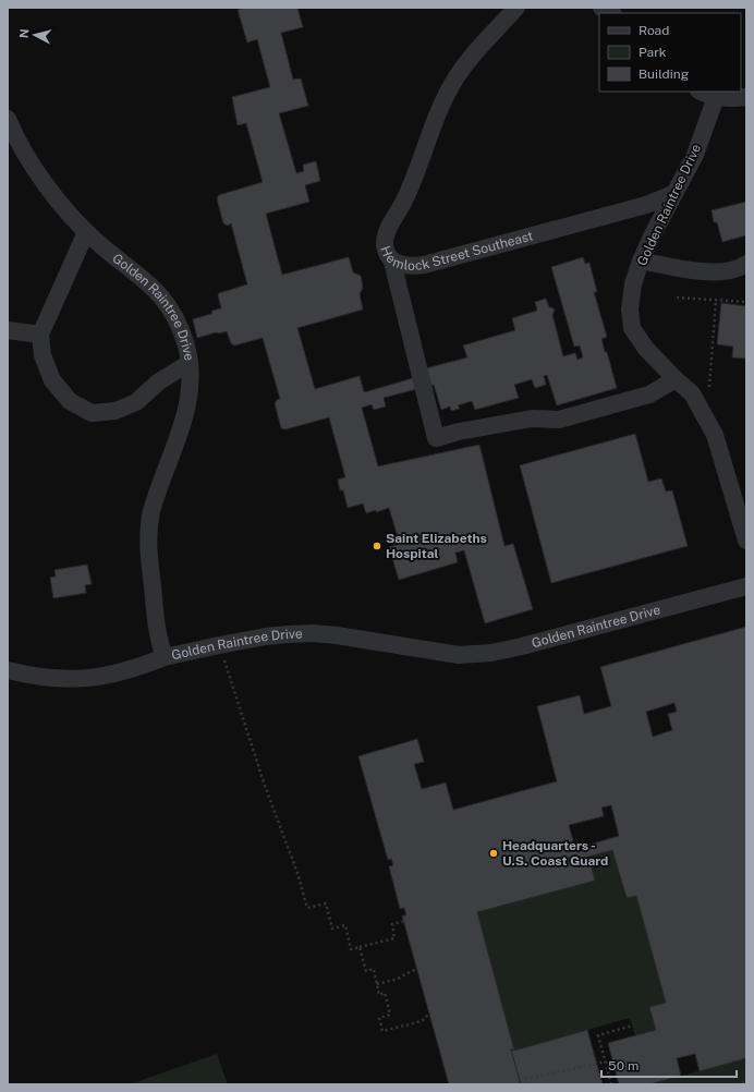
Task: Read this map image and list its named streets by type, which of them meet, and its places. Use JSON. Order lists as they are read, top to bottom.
{
  "streets": {
    "lane": ["Golden Raintree Drive", "Hemlock Street Southeast"]
  },
  "crossings": [
    ["Golden Raintree Drive", "Hemlock Street Southeast"]
  ],
  "places": ["Saint Elizabeths Hospital", "Headquarters - U.S. Coast Guard"],
  "legend": ["Road", "Park", "Building"],
  "scale_bar": "50 m",
  "north": "left"
}
